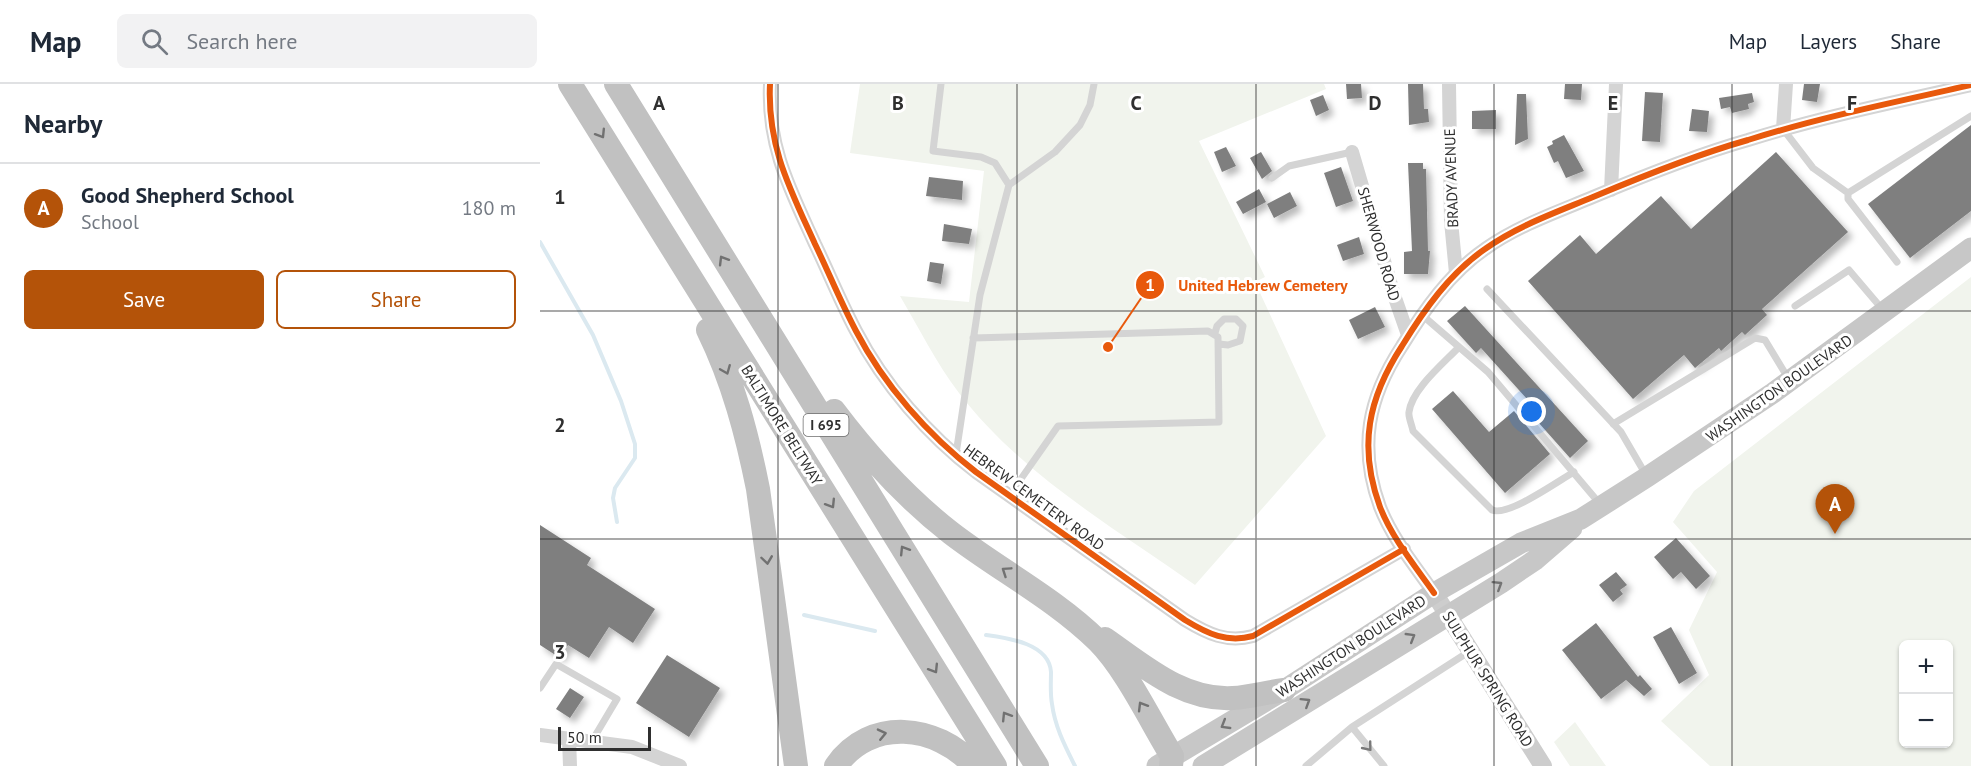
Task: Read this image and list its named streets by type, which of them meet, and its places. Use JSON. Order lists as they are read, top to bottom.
{
  "streets": {
    "highway": ["BALTIMORE BELTWAY", "I 695"],
    "main road": ["WASHINGTON BOULEVARD", "SULPHUR SPRING ROAD"],
    "street": ["BRADY AVENUE", "SHERWOOD ROAD", "HEBREW CEMETERY ROAD"]
  },
  "crossings": [
    ["WASHINGTON BOULEVARD", "SULPHUR SPRING ROAD"]
  ],
  "places": ["United Hebrew Cemetery"],
  "scale_bar": "50 m",
  "page": {
    "header": "Map",
    "search": "Search here",
    "nav": ["Map", "Layers", "Share"],
    "heading": "Nearby",
    "list": [
      {
        "mark": "A",
        "name": "Good Shepherd School",
        "note": "School",
        "value": "180 m"
      }
    ],
    "buttons": ["Save", "Share"],
    "pins": "A",
    "map_buttons": ["+", "−"],
    "scale": "50 m"
  },
  "grid": {
    "columns": [
      "A",
      "B",
      "C",
      "D",
      "E",
      "F"
    ],
    "rows": ["1", "2", "3"]
  }
}
